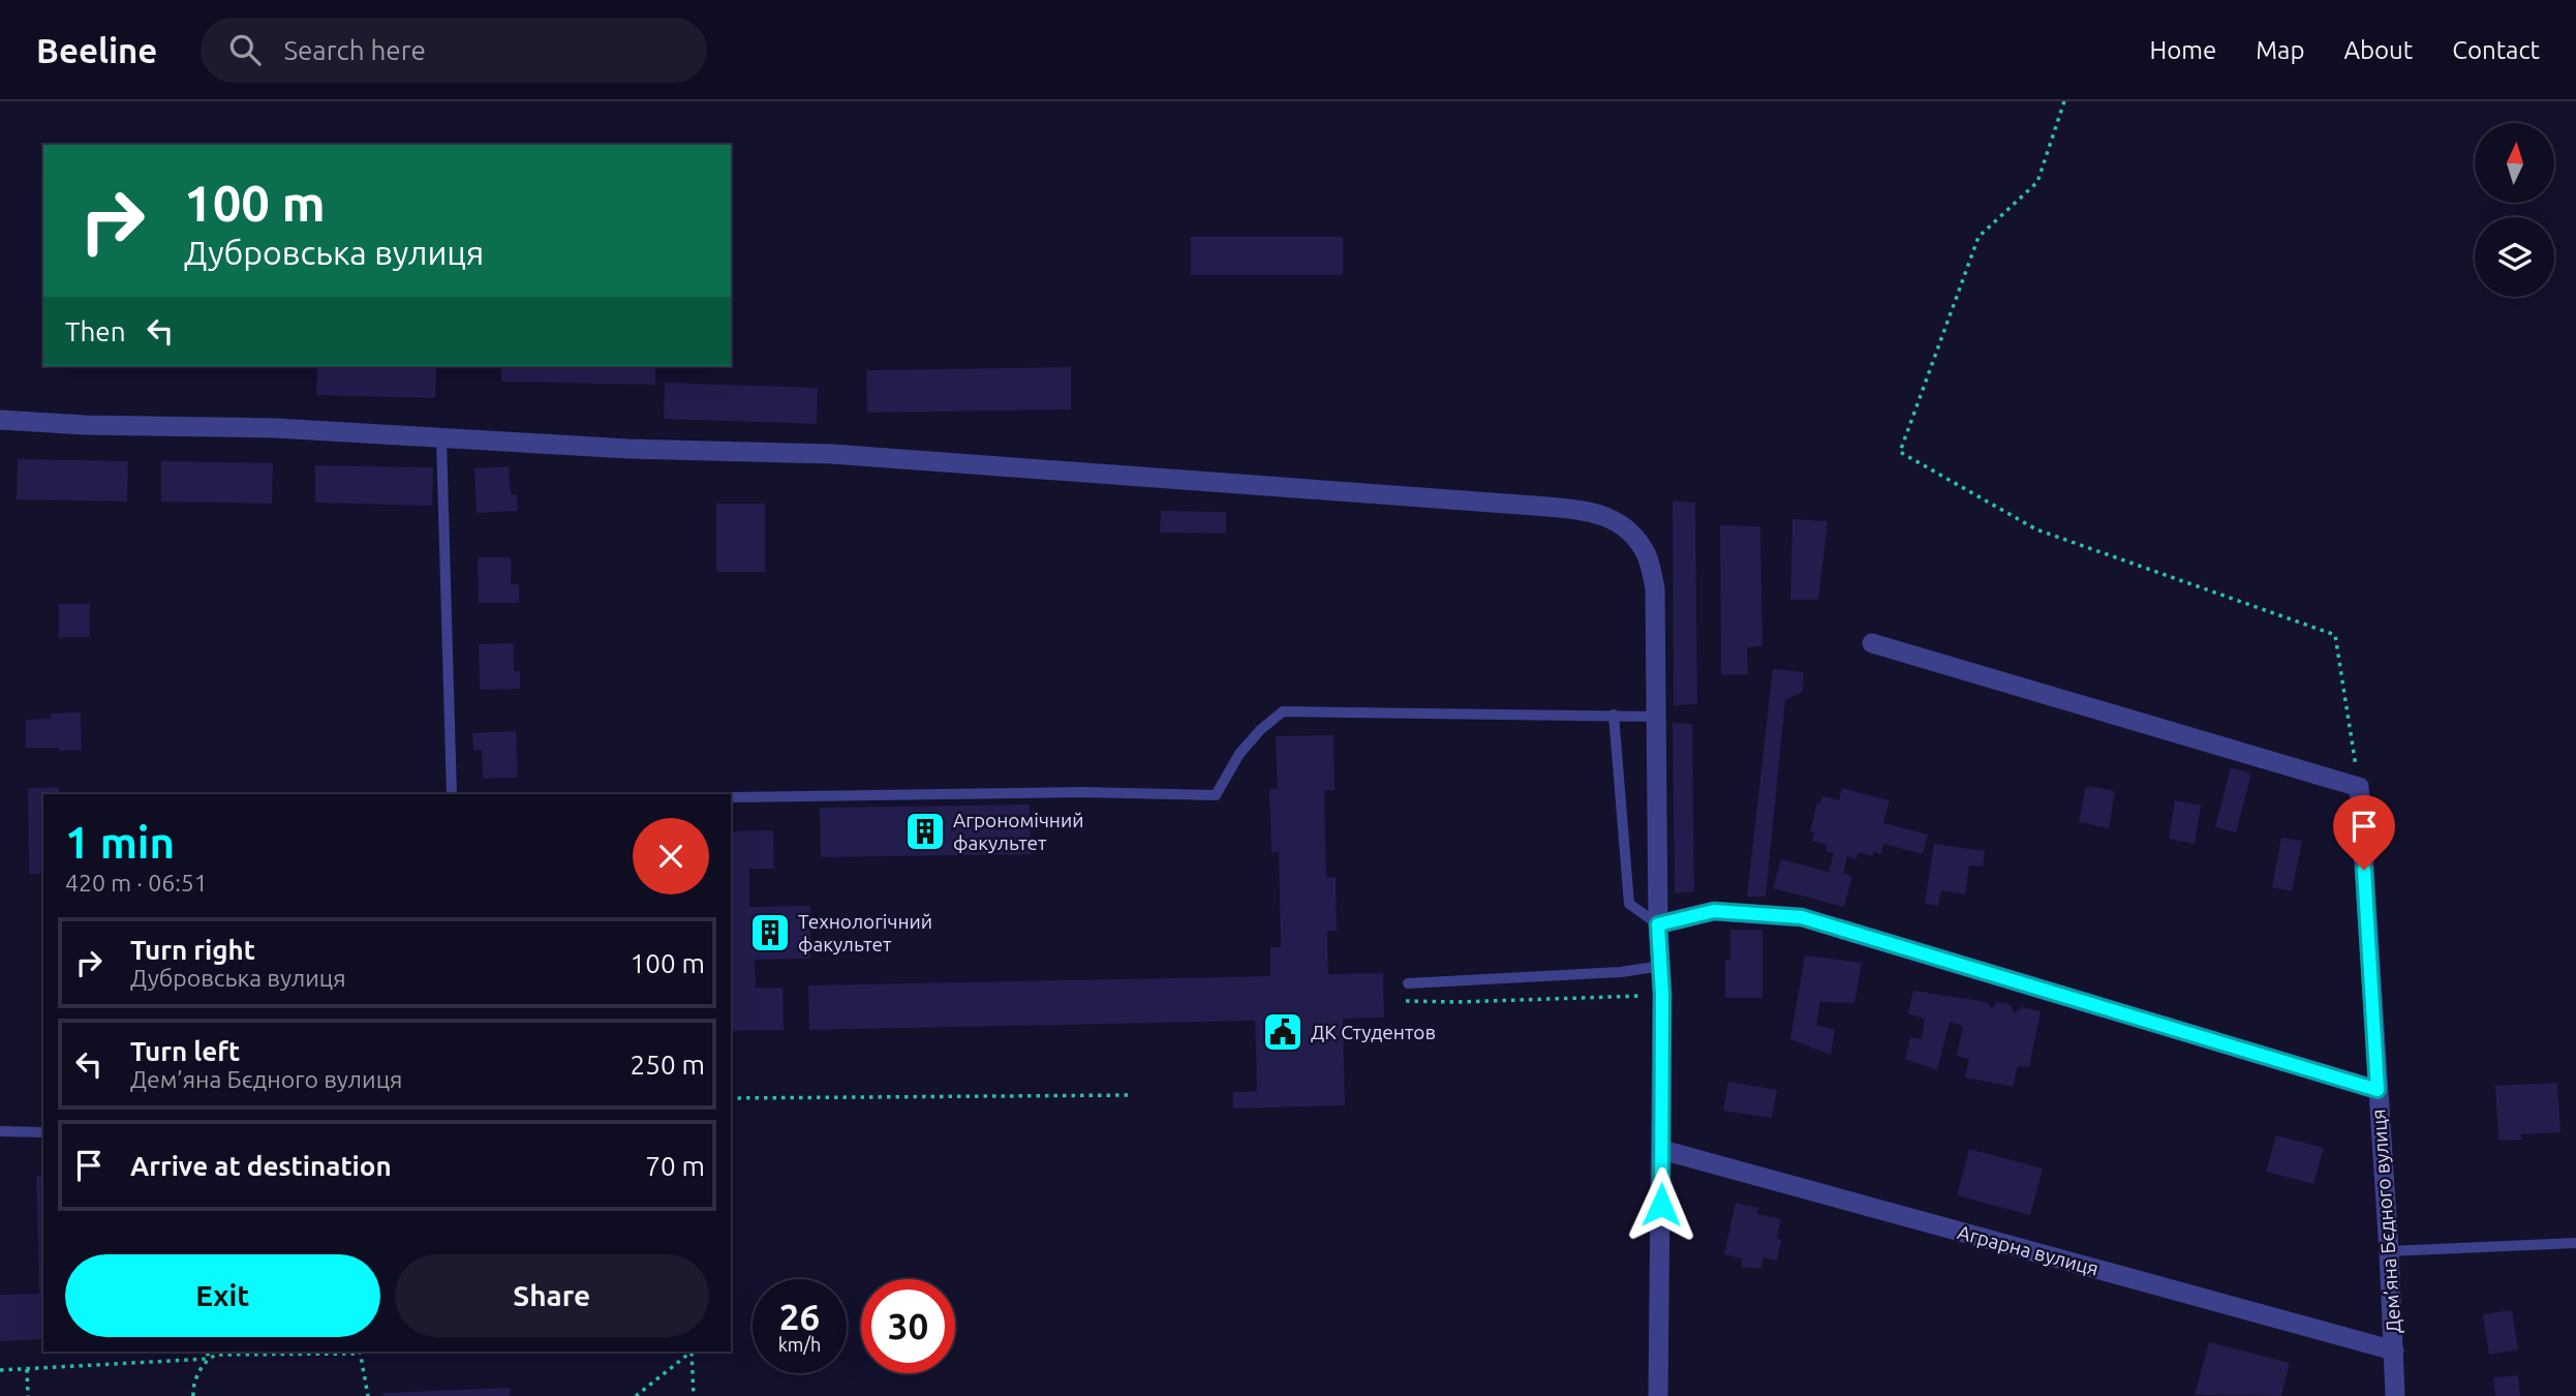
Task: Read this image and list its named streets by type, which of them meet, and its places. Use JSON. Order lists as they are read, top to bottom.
{
  "streets": {
    "street": ["Дем’яна Бєдного вулиця", "Аграрна вулиця"]
  },
  "crossings": [
    ["Дем’яна Бєдного вулиця", "Аграрна вулиця"]
  ],
  "places": {
    "building": ["Агрономічний факультет", "Технологічний факультет"],
    "public building": ["ДК Студентов"]
  },
  "north": "top",
  "page": {
    "header": "Beeline",
    "search": "Search here",
    "nav": [
      "Home",
      "Map",
      "About",
      "Contact"
    ],
    "turn": ["100 m", "Дубровська вулиця"],
    "then": "Then",
    "heading": ["1 min", "420 m · 06:51"],
    "list": [
      {
        "name": "Turn right",
        "note": "Дубровська вулиця",
        "value": "100 m"
      },
      {
        "name": "Turn left",
        "note": "Дем’яна Бєдного вулиця",
        "value": "250 m"
      },
      {
        "name": "Arrive at destination",
        "value": "70 m"
      }
    ],
    "buttons": ["Exit", "Share"],
    "speed": "26 km/h",
    "limit": "30"
  }
}
